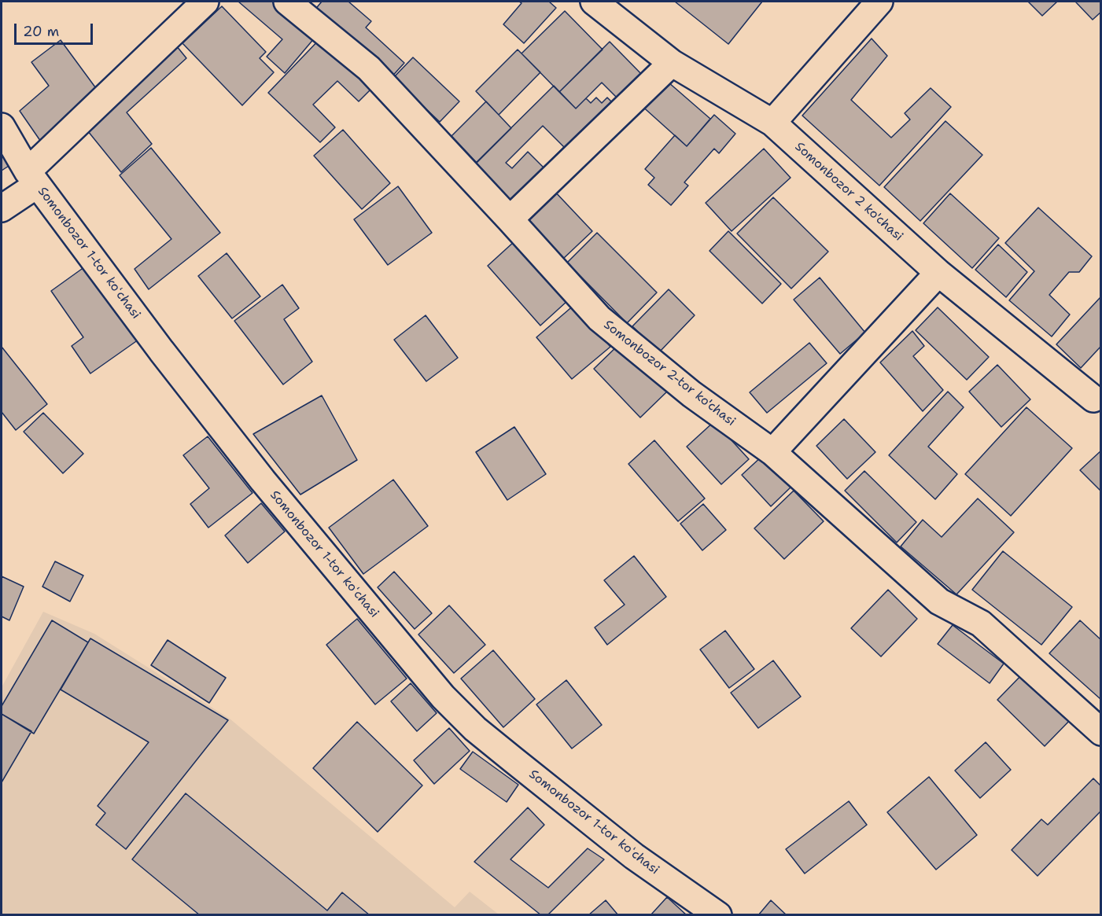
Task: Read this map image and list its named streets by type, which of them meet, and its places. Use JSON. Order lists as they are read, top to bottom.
{
  "streets": {
    "street": ["Somonbozor 2 ko'chasi", "Somonbozor 1-tor koʻchasi", "Somonbozor 2-tor ko'chasi"]
  },
  "scale_bar": "20 m"
}
